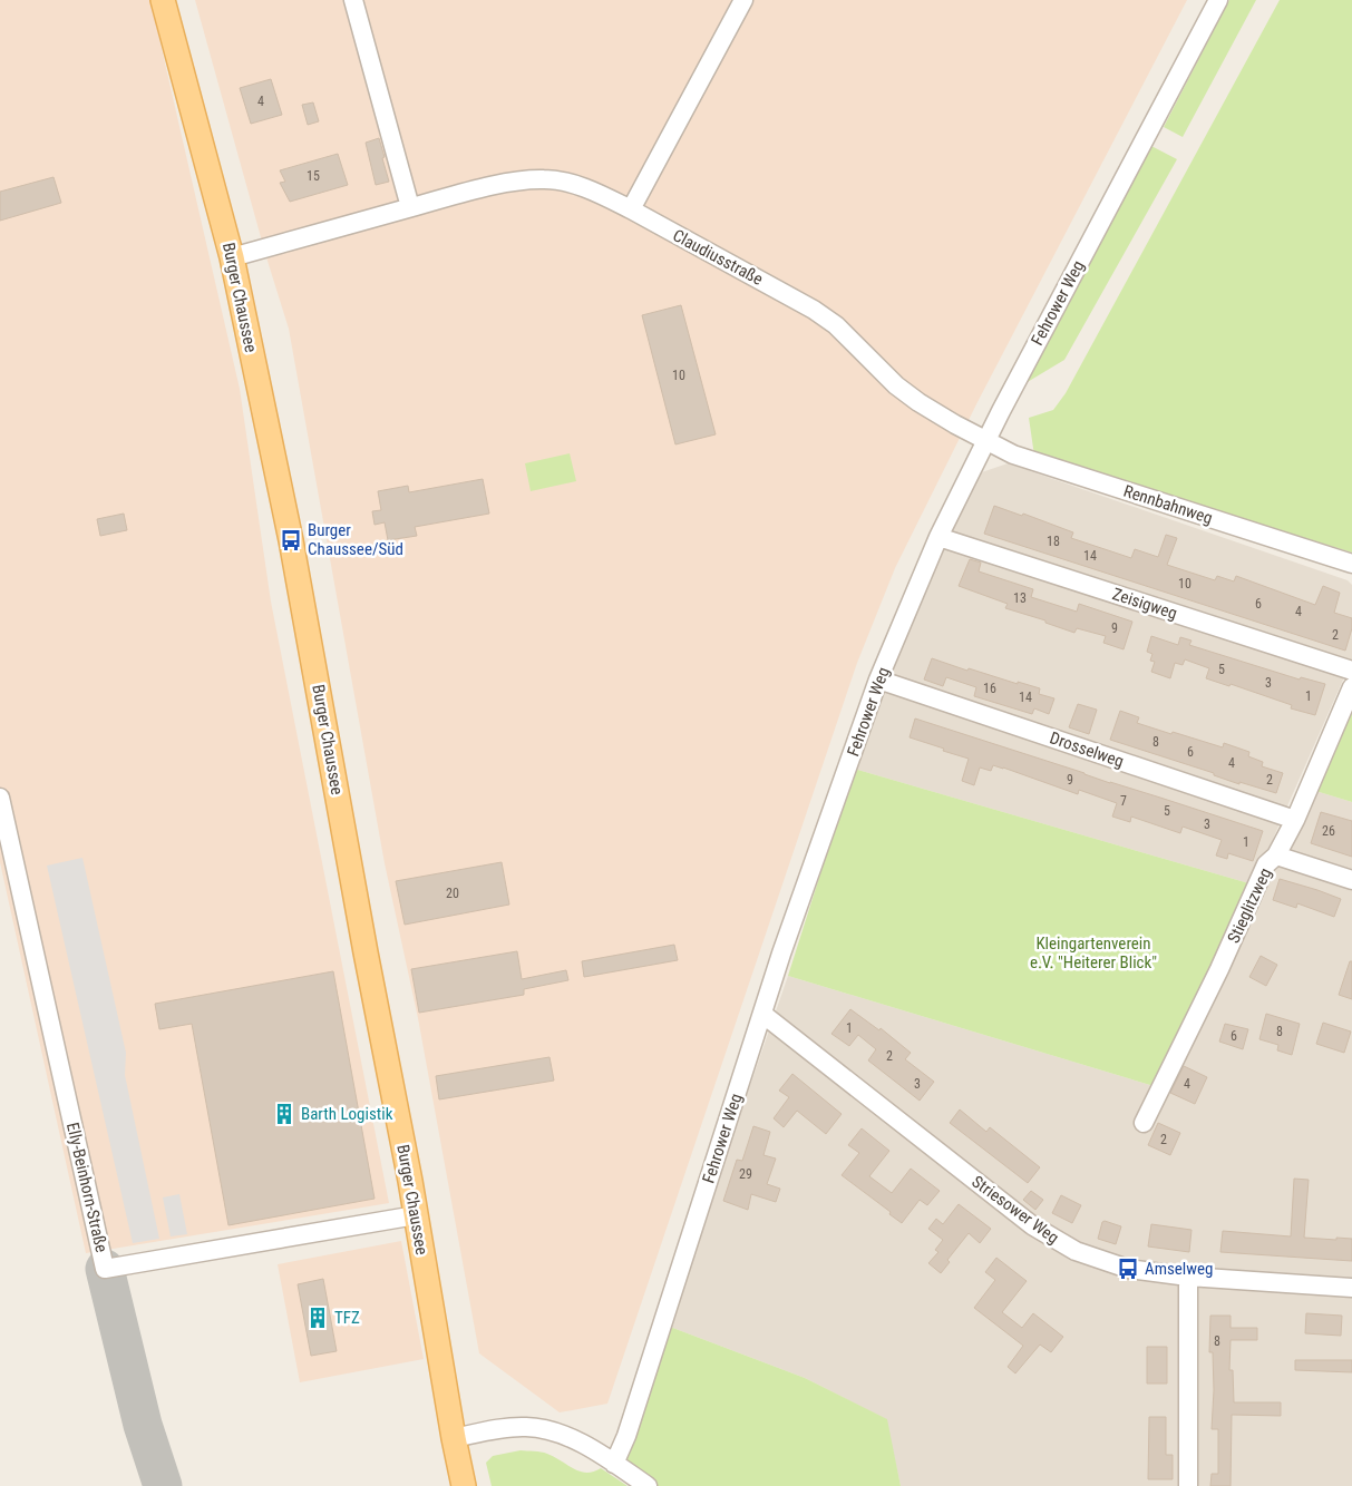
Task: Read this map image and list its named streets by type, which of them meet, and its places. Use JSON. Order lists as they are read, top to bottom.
{
  "streets": {
    "main road": ["Burger Chaussee"],
    "street": [
      "Claudiusstraße",
      "Fehrower Weg",
      "Rennbahnweg",
      "Zeisigweg",
      "Drosselweg",
      "Stieglitzweg",
      "Elly-Beinhorn-Straße",
      "Striesower Weg"
    ]
  },
  "crossings": [
    ["Claudiusstraße", "Burger Chaussee"],
    ["Claudiusstraße", "Fehrower Weg"],
    ["Claudiusstraße", "Rennbahnweg"],
    ["Burger Chaussee", "Elly-Beinhorn-Straße"],
    ["Fehrower Weg", "Rennbahnweg"],
    ["Fehrower Weg", "Zeisigweg"],
    ["Fehrower Weg", "Drosselweg"],
    ["Fehrower Weg", "Striesower Weg"],
    ["Drosselweg", "Stieglitzweg"]
  ],
  "parks": ["Kleingartenverein e.V. \"Heiterer Blick\""],
  "places": {
    "bus stop": ["Burger Chaussee/Süd", "Amselweg"],
    "building": ["Barth Logistik", "TFZ"]
  },
  "house_numbers": [
    "4",
    "15",
    "10",
    "18",
    "14",
    "10",
    "13",
    "6",
    "4",
    "9",
    "2",
    "5",
    "3",
    "16",
    "1",
    "14",
    "8",
    "6",
    "4",
    "9",
    "2",
    "7",
    "5",
    "3",
    "26",
    "1",
    "20",
    "1",
    "8",
    "6",
    "2",
    "3",
    "4",
    "2",
    "29",
    "8"
  ]
}
